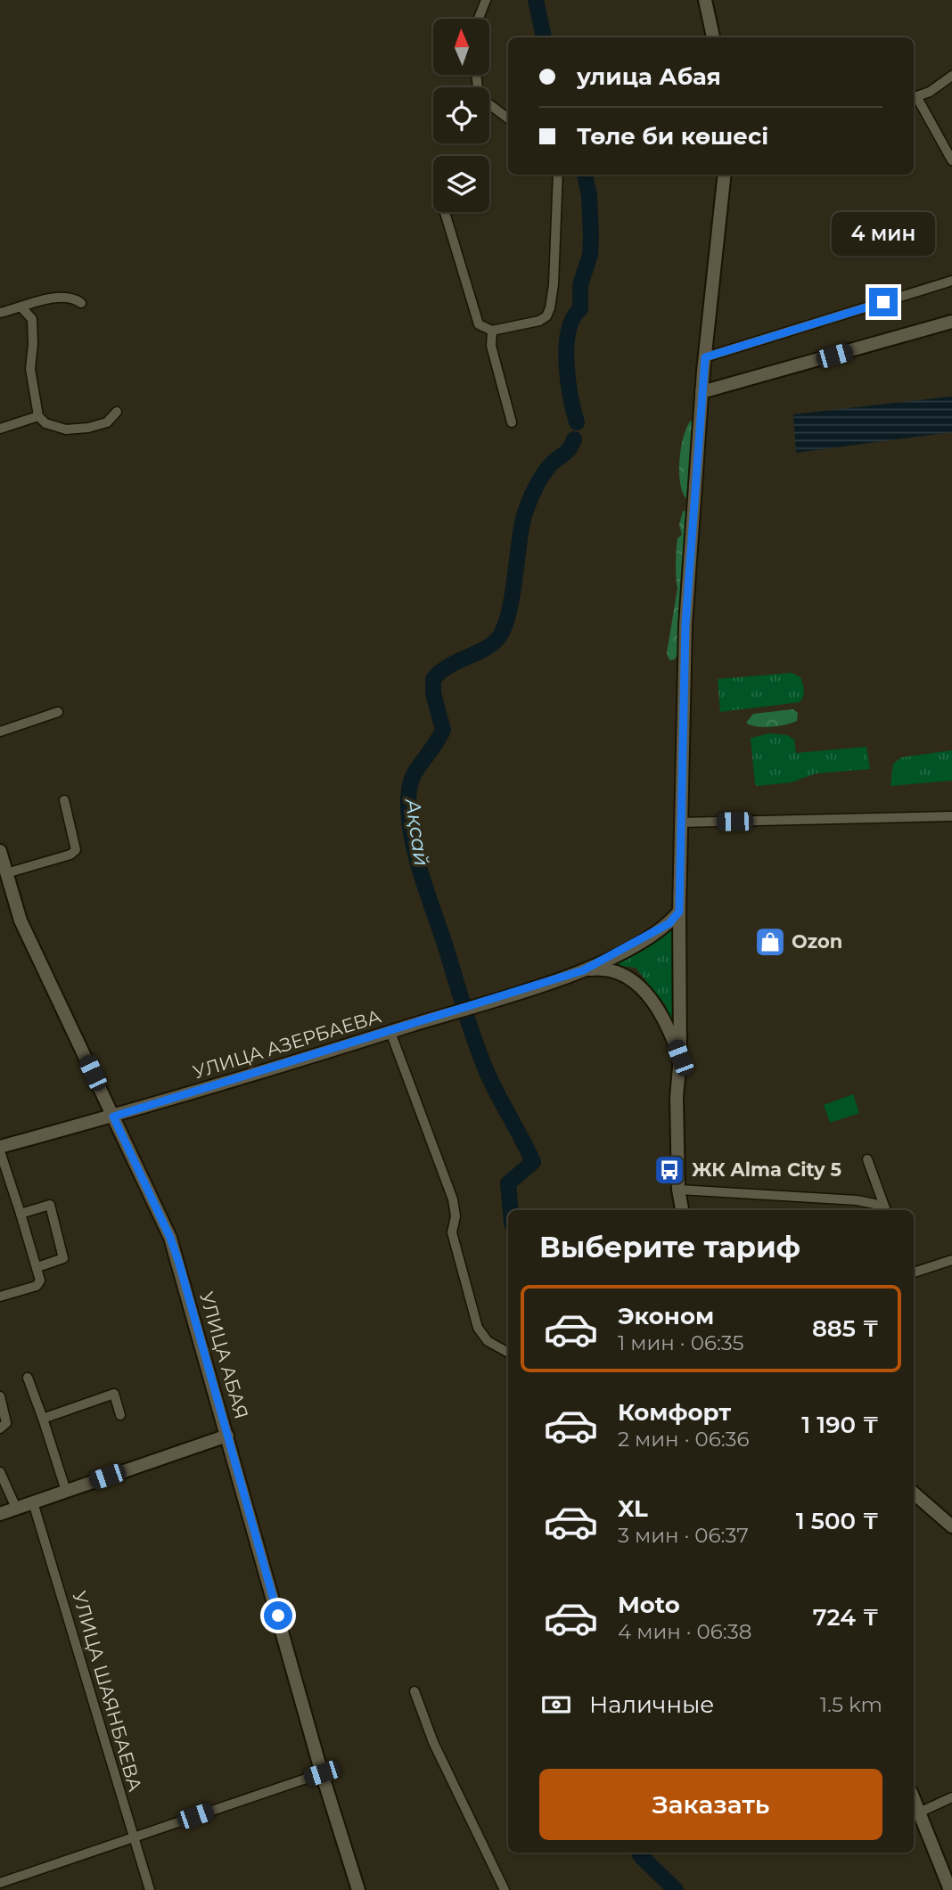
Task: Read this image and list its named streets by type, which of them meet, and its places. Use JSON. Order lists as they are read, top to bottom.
{
  "streets": {
    "main road": ["УЛИЦА АЗЕРБАЕВА", "УЛИЦА АБАЯ"],
    "street": ["УЛИЦА ШАЯНБАЕВА"]
  },
  "crossings": [
    ["УЛИЦА АЗЕРБАЕВА", "УЛИЦА АБАЯ"]
  ],
  "water": ["Ақсай"],
  "places": {
    "shop": ["Ozon"],
    "bus stop": ["ЖК Alma City 5"]
  },
  "north": "top",
  "page": {
    "banner": ["улица Абая", "Төле би көшесі"],
    "bubble": "4 мин",
    "heading": "Выберите тариф",
    "list": [
      {
        "name": "Эконом",
        "note": "1 мин · 06:35",
        "value": "885 ₸"
      },
      {
        "name": "Комфорт",
        "note": "2 мин · 06:36",
        "value": "1 190 ₸"
      },
      {
        "name": "XL",
        "note": "3 мин · 06:37",
        "value": "1 500 ₸"
      },
      {
        "name": "Moto",
        "note": "4 мин · 06:38",
        "value": "724 ₸"
      }
    ],
    "pay": ["Наличные", "1.5 km"],
    "buttons": "Заказать"
  }
}
